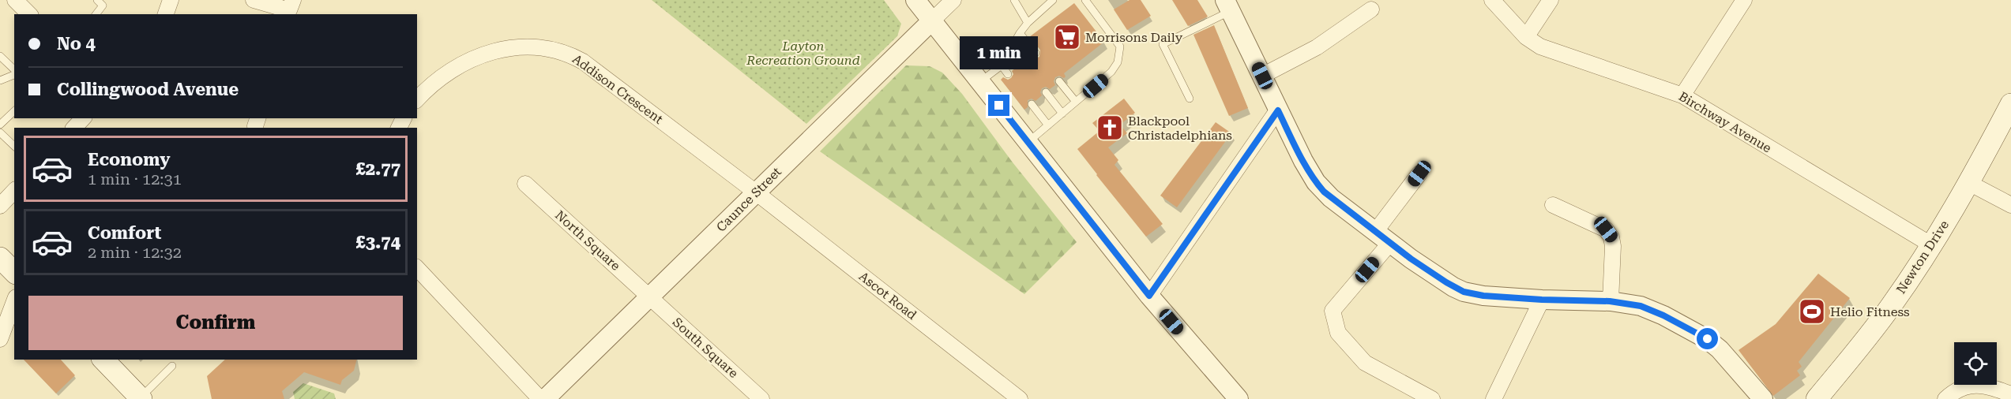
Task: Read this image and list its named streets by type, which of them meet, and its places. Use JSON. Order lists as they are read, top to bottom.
{
  "streets": {
    "main road": ["Newton Drive"],
    "street": [
      "Addison Crescent",
      "Birchway Avenue",
      "Caunce Street",
      "North Square",
      "Ascot Road",
      "South Square"
    ]
  },
  "crossings": [
    ["Addison Crescent", "Caunce Street"],
    ["Addison Crescent", "Ascot Road"],
    ["Birchway Avenue", "Newton Drive"],
    ["Caunce Street", "North Square"],
    ["Caunce Street", "Ascot Road"],
    ["Caunce Street", "South Square"],
    ["North Square", "South Square"]
  ],
  "parks": ["Layton Recreation Ground"],
  "places": {
    "supermarket": ["Morrisons Daily"],
    "church": ["Blackpool Christadelphians"],
    "sports": ["Helio Fitness"]
  },
  "page": {
    "banner": ["No 4", "Collingwood Avenue"],
    "bubble": "1 min",
    "list": [
      {
        "name": "Economy",
        "note": "1 min · 12:31",
        "value": "£2.77"
      },
      {
        "name": "Comfort",
        "note": "2 min · 12:32",
        "value": "£3.74"
      }
    ],
    "buttons": "Confirm"
  }
}
